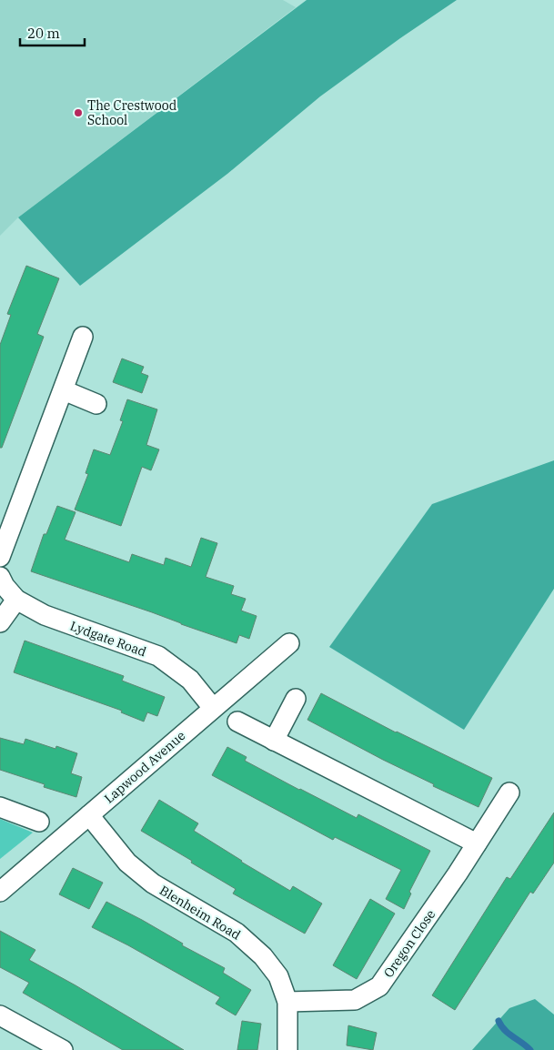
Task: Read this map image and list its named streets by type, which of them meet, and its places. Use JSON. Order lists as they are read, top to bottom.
{
  "streets": {
    "street": [
      "Lydgate Road",
      "Lapwood Avenue",
      "Blenheim Road",
      "Oregon Close"
    ]
  },
  "crossings": [
    ["Lydgate Road", "Lapwood Avenue"],
    ["Lapwood Avenue", "Blenheim Road"],
    ["Blenheim Road", "Oregon Close"]
  ],
  "places": ["The Crestwood School"],
  "scale_bar": "20 m"
}
